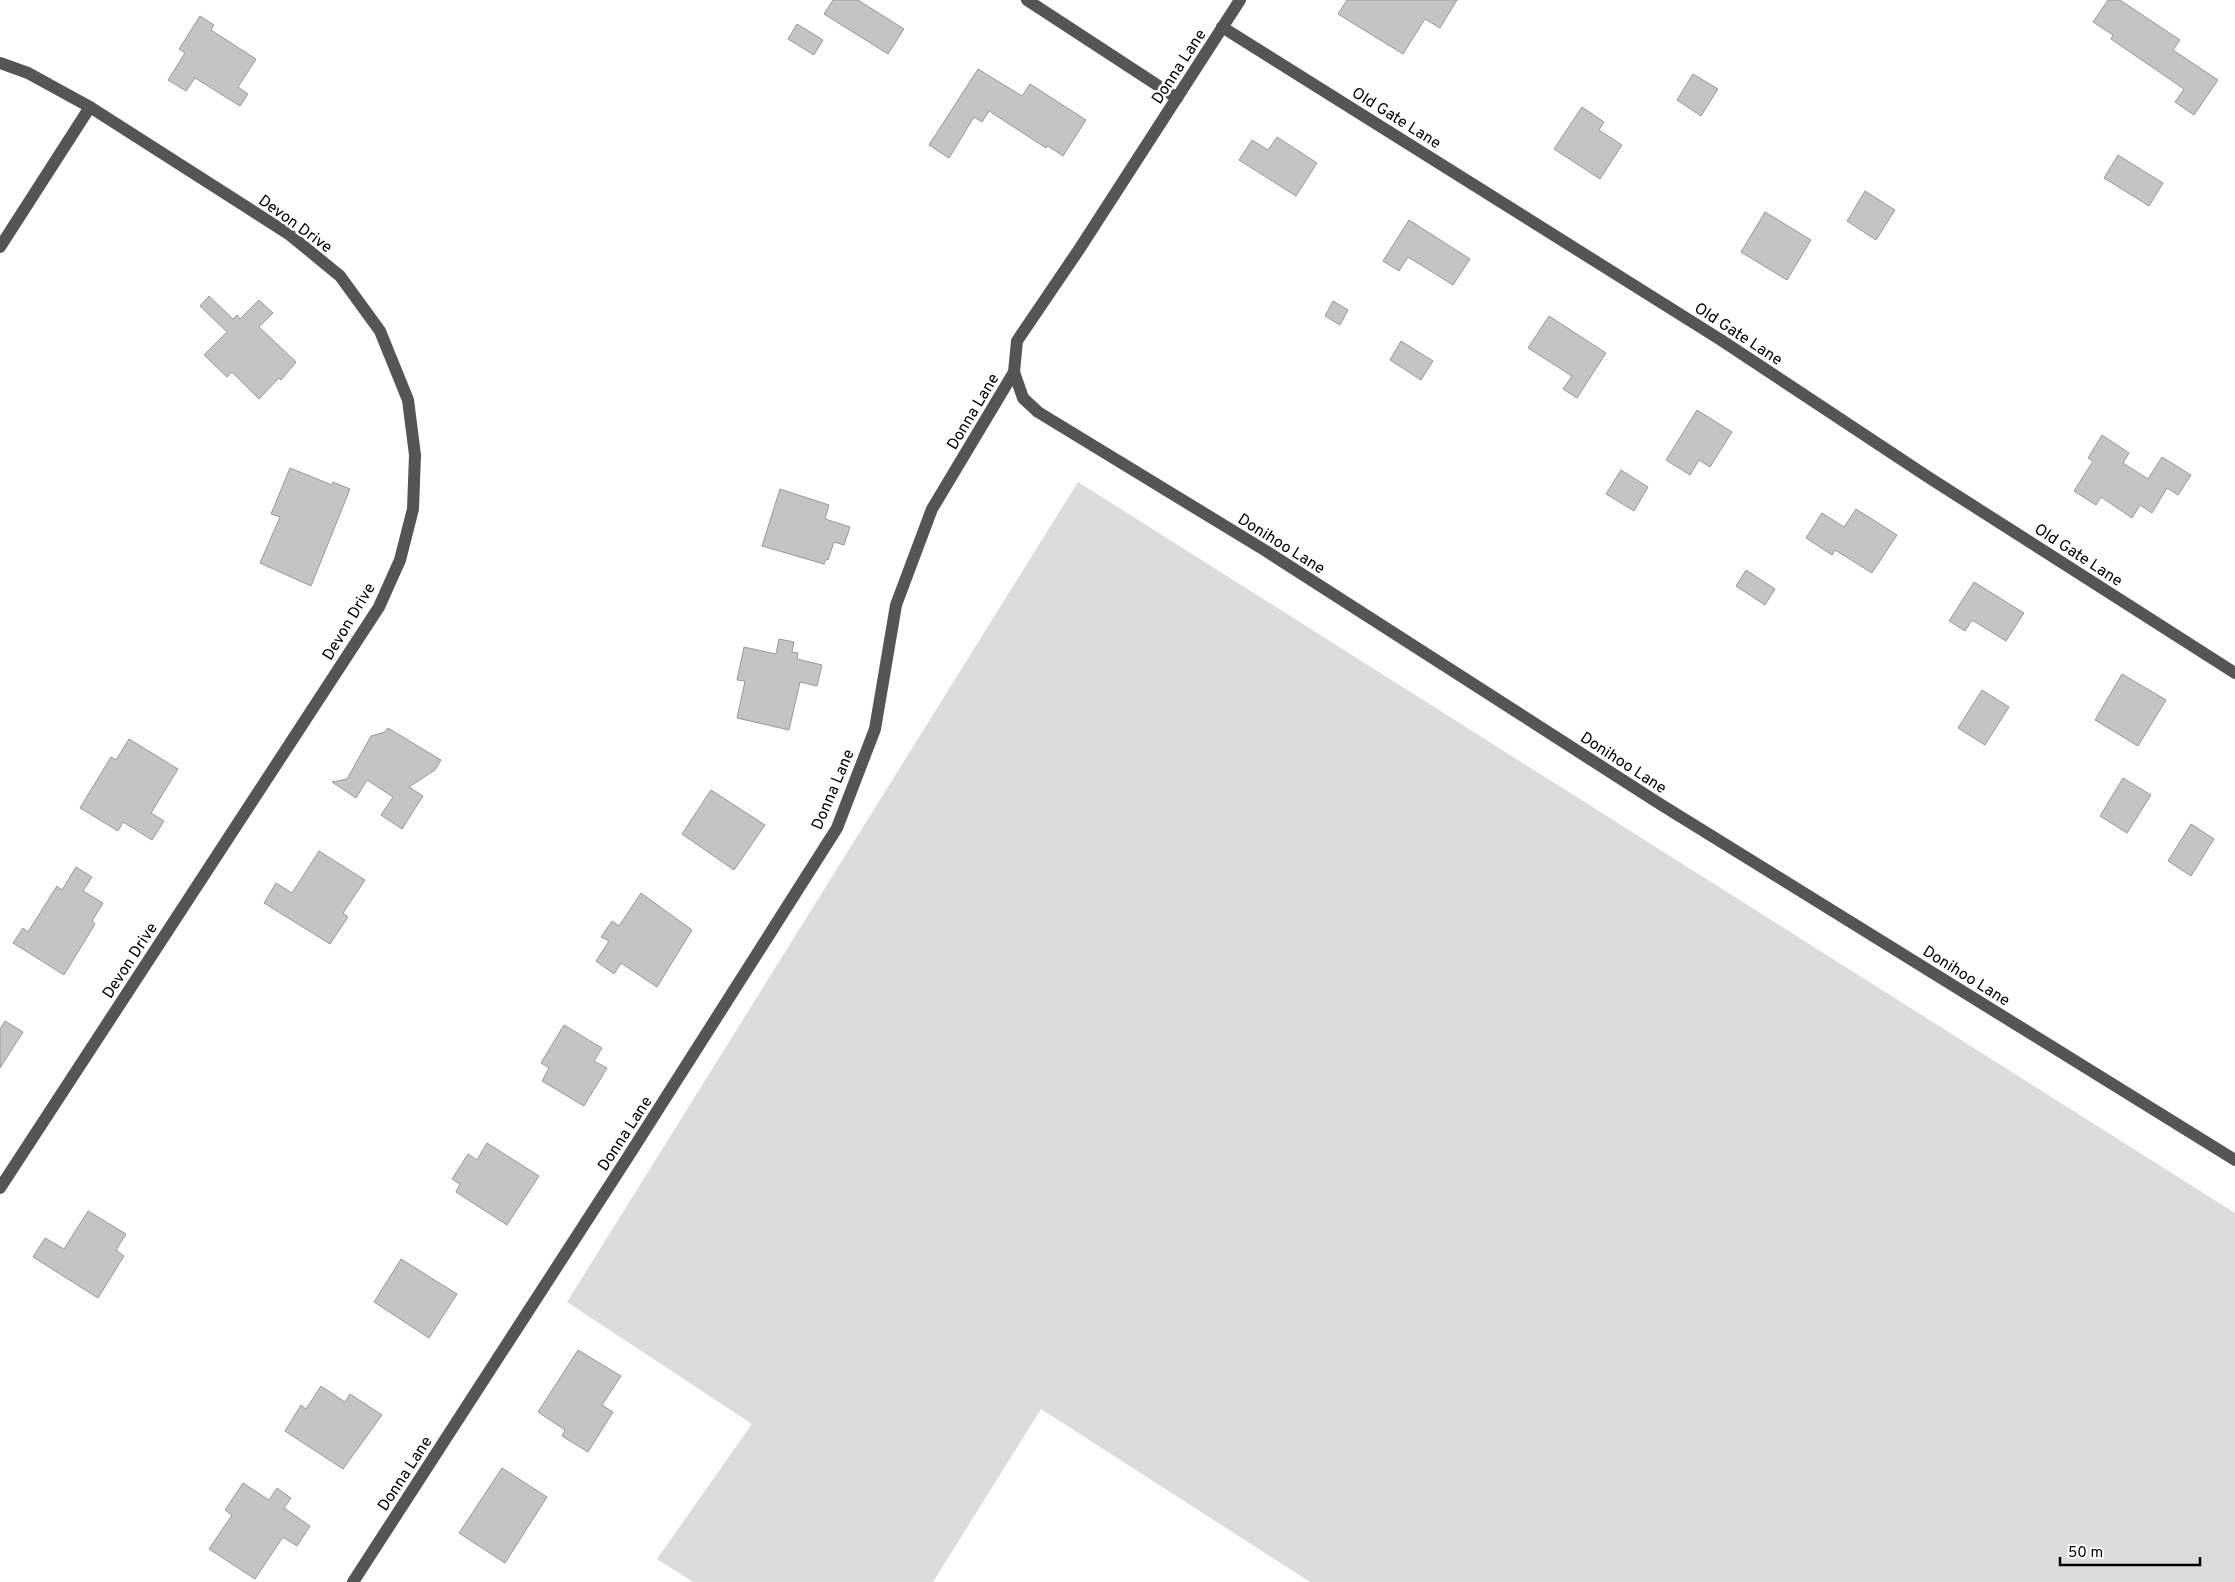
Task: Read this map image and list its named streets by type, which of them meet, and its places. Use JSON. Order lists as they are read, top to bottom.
{
  "streets": {
    "street": [
      "Donna Lane",
      "Old Gate Lane",
      "Devon Drive",
      "Donihoo Lane"
    ]
  },
  "crossings": [
    ["Donna Lane", "Old Gate Lane"],
    ["Donna Lane", "Donihoo Lane"]
  ],
  "scale_bar": "50 m"
}
